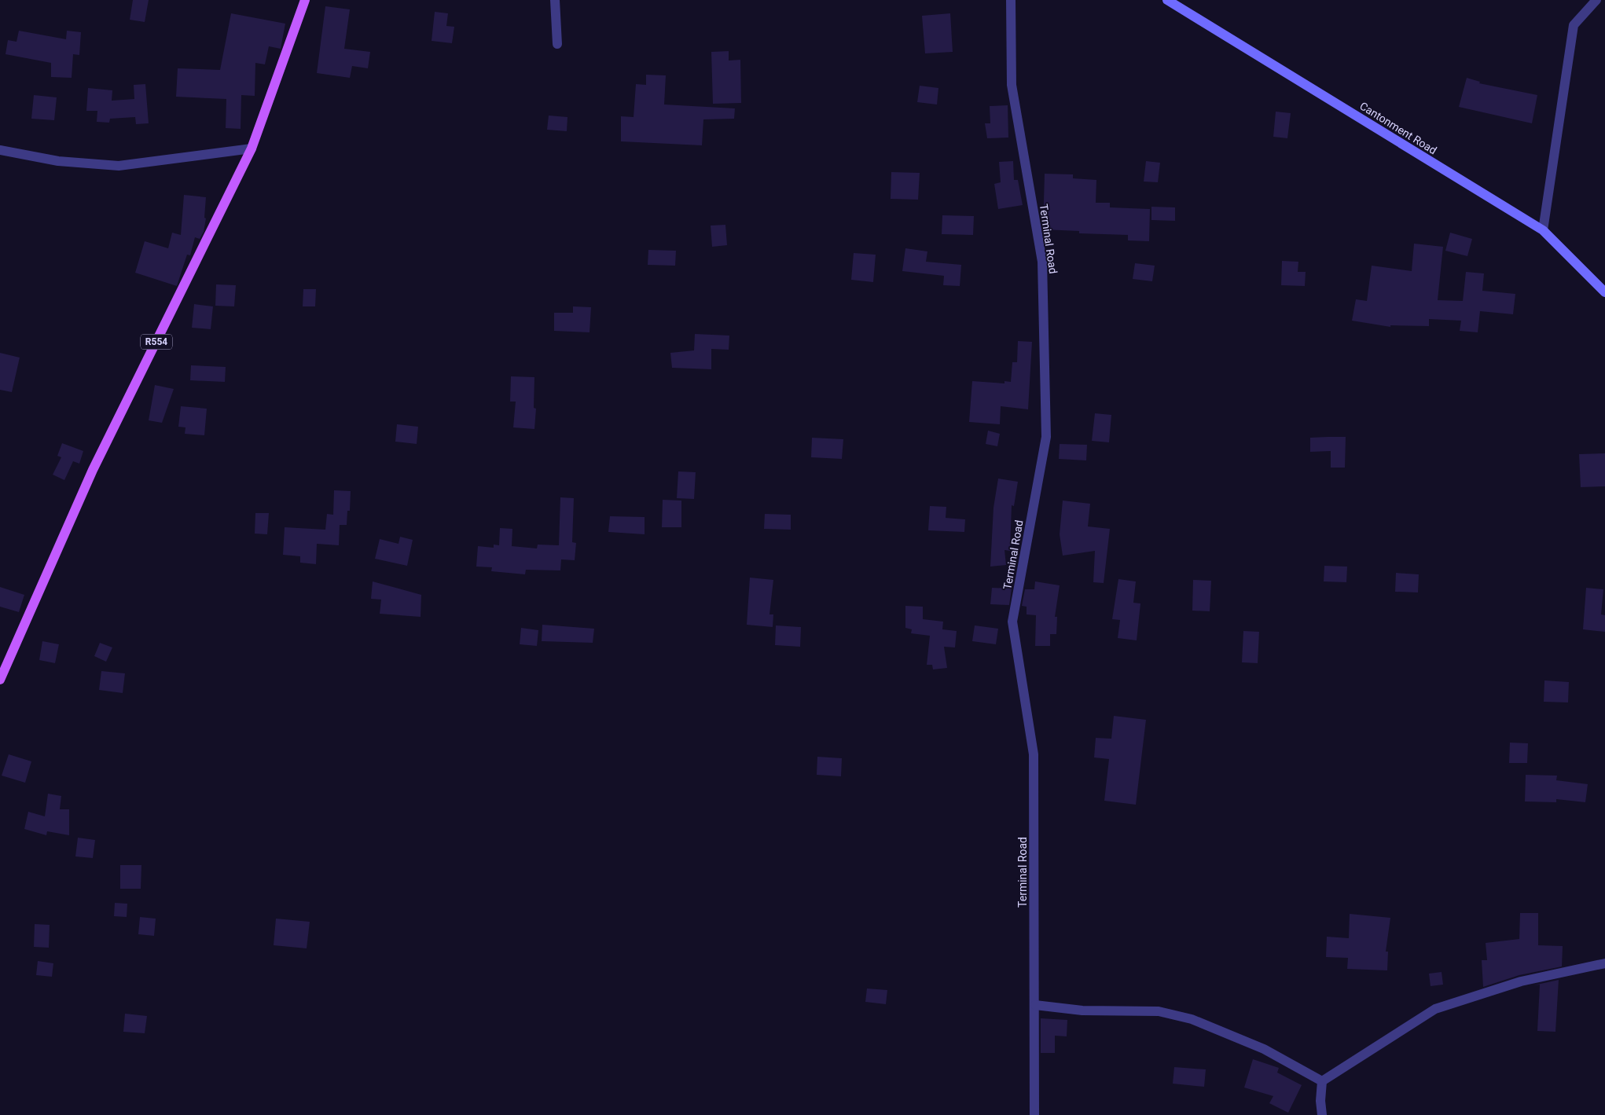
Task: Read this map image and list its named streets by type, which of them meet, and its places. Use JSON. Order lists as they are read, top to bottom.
{
  "streets": {
    "main road": ["R554"],
    "street": ["Cantonment Road", "Terminal Road"]
  }
}
